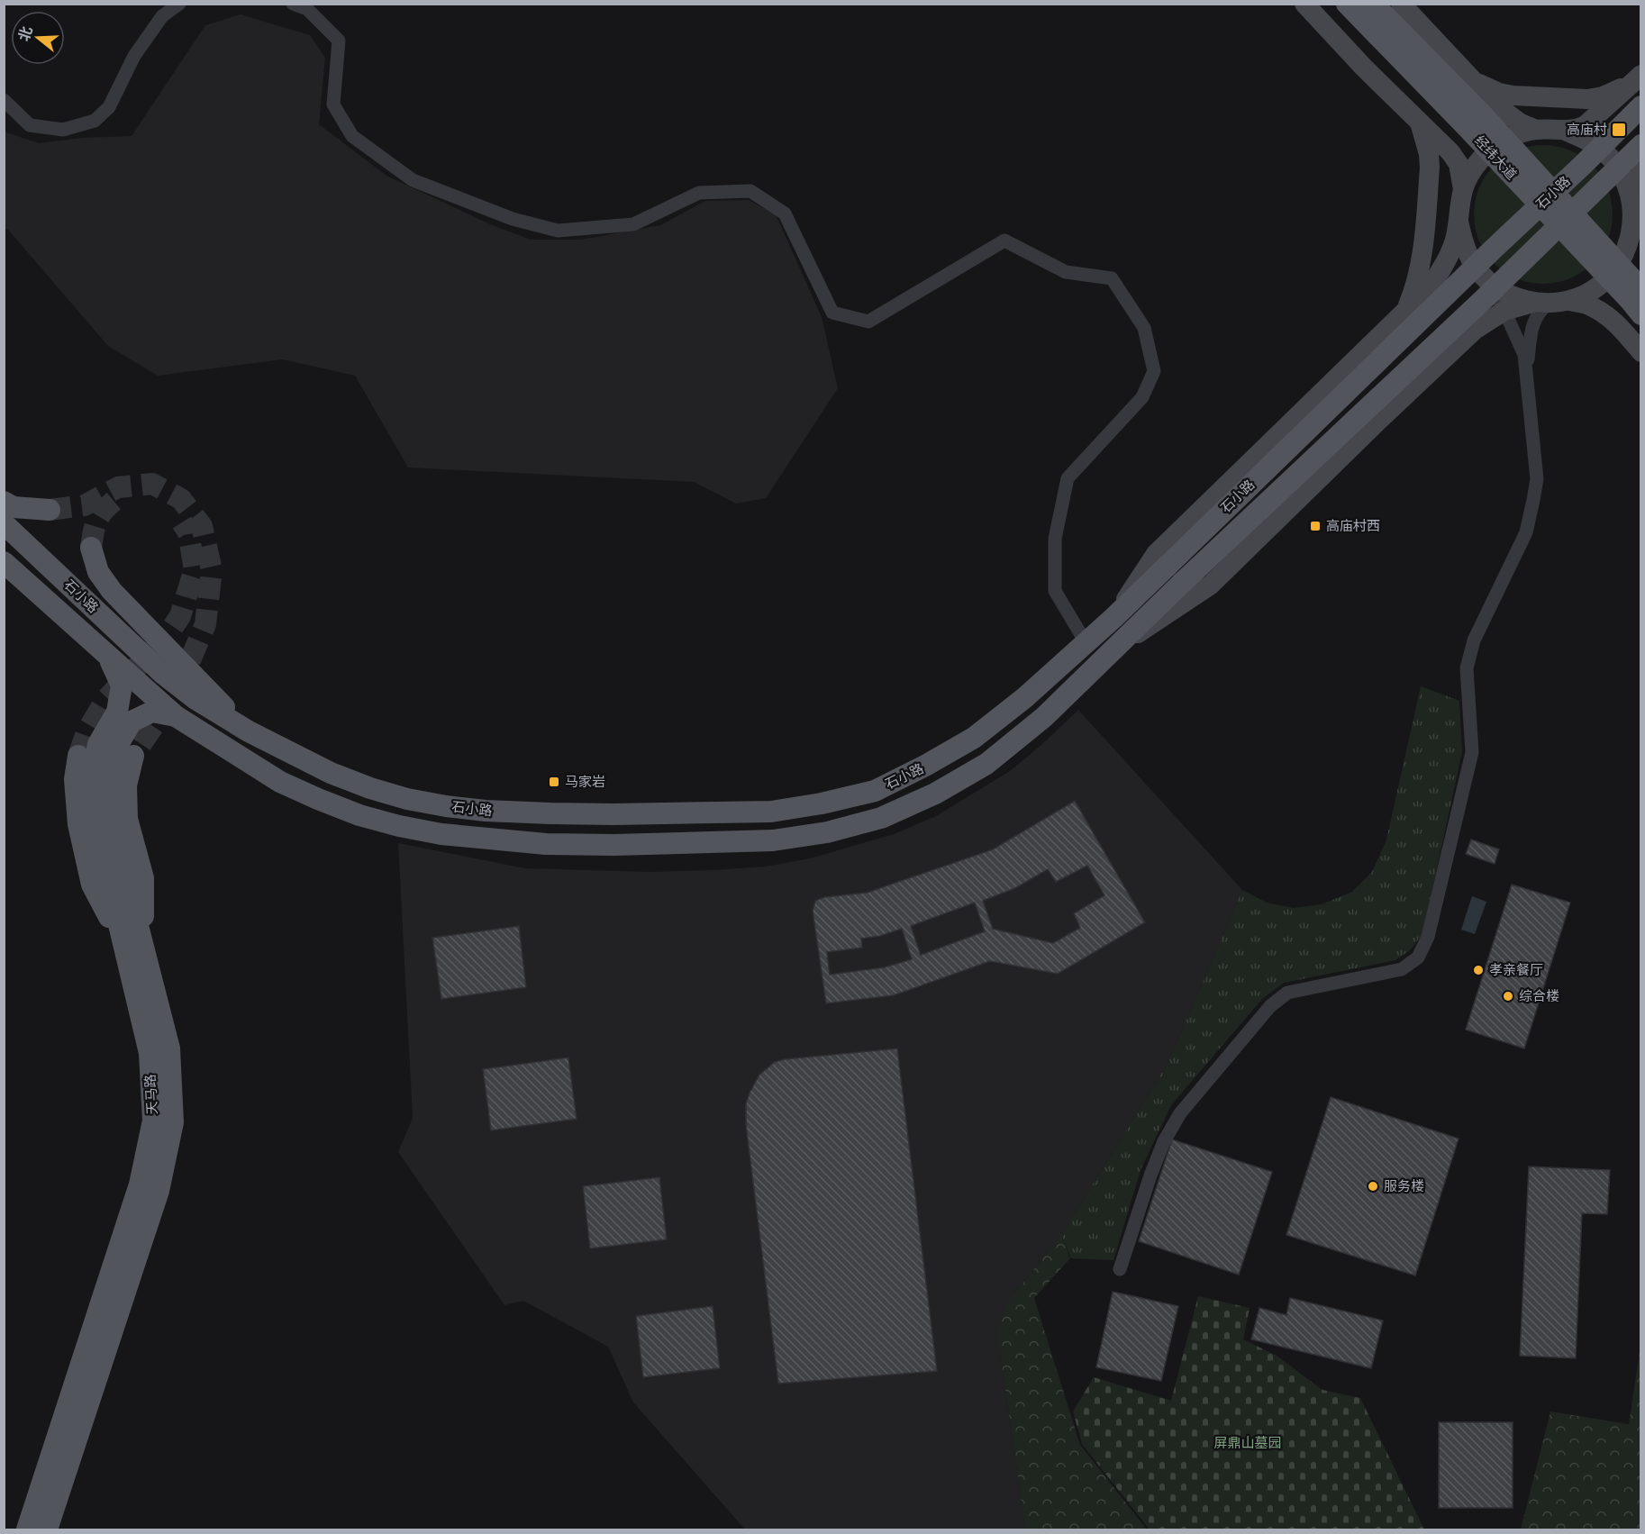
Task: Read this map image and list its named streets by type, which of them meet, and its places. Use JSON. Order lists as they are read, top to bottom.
{
  "streets": {
    "main road": ["经纬大道", "石小路", "天马路"]
  },
  "crossings": [
    ["石小路", "天马路"]
  ],
  "parks": ["屏鼎山墓园"],
  "places": {
    "transit": ["高庙村", "高庙村西", "马家岩"],
    "other": ["孝亲餐厅", "综合楼", "服务楼"]
  },
  "north": "left"
}
